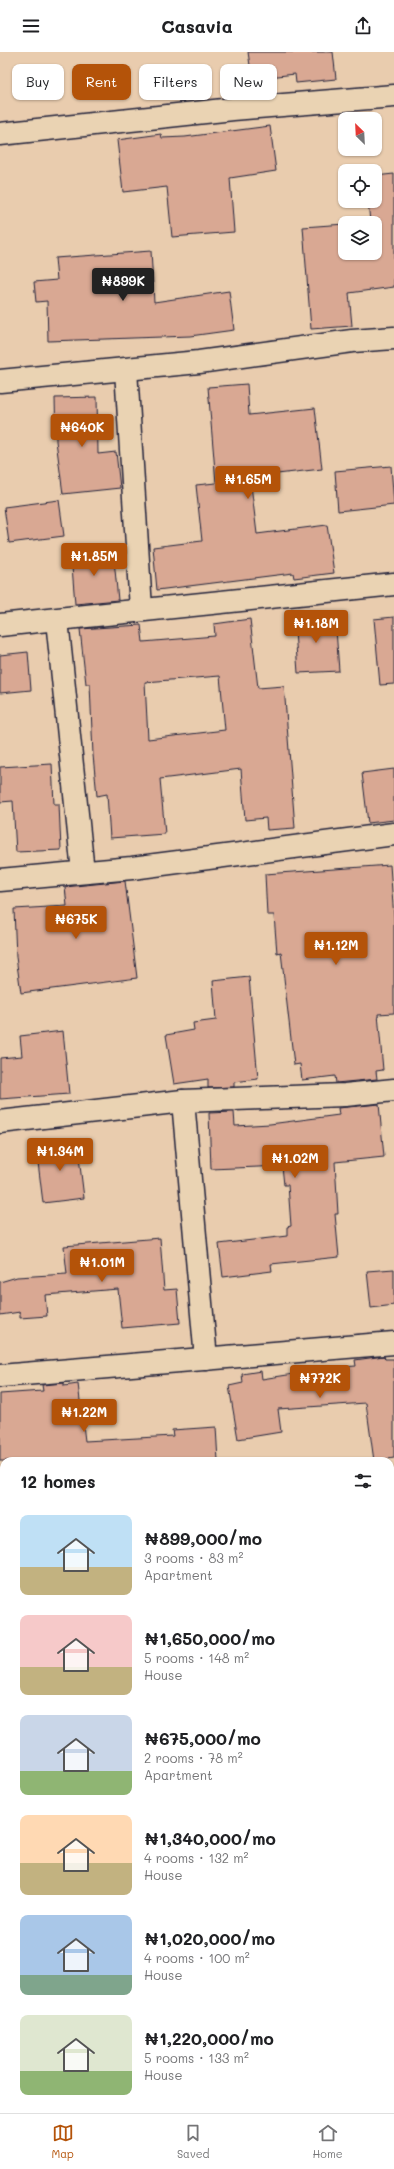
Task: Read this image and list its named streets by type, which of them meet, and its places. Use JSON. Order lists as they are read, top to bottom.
{
  "north": "top left",
  "page": {
    "header": "Casavia",
    "chip": [
      "Buy",
      "Rent",
      "Filters",
      "New"
    ],
    "price": [
      "₦899K",
      "₦640K",
      "₦1.65M",
      "₦1.85M",
      "₦1.18M",
      "₦675K",
      "₦1.12M",
      "₦1.34M",
      "₦1.02M",
      "₦1.01M",
      "₦772K",
      "₦1.22M"
    ],
    "heading": "12 homes",
    "list": [
      {
        "name": "₦899,000/mo",
        "note": "3 rooms · 83 m² · Apartment"
      },
      {
        "name": "₦1,650,000/mo",
        "note": "5 rooms · 148 m² · House"
      },
      {
        "name": "₦675,000/mo",
        "note": "2 rooms · 78 m² · Apartment"
      },
      {
        "name": "₦1,340,000/mo",
        "note": "4 rooms · 132 m² · House"
      },
      {
        "name": "₦1,020,000/mo",
        "note": "4 rooms · 100 m² · House"
      },
      {
        "name": "₦1,220,000/mo",
        "note": "5 rooms · 133 m² · House"
      }
    ],
    "tabs": ["Map", "Saved", "Home"]
  }
}
